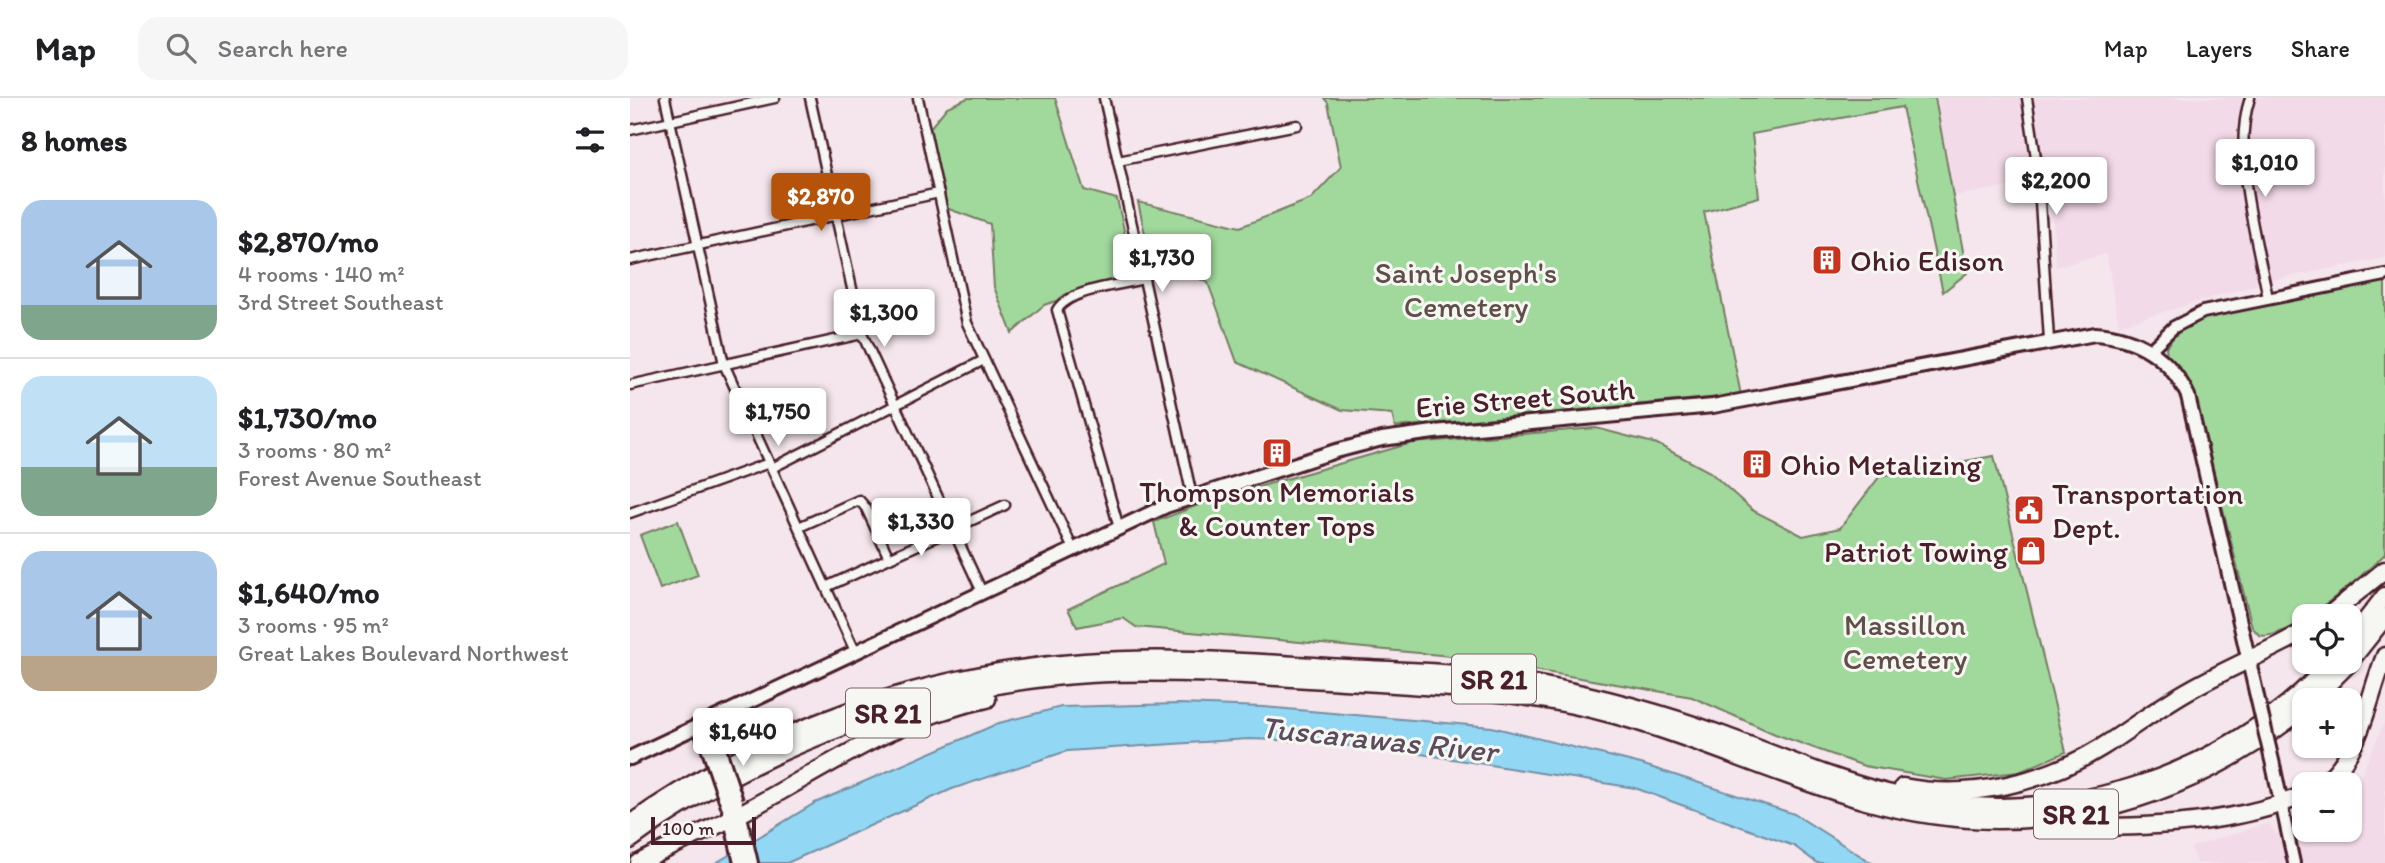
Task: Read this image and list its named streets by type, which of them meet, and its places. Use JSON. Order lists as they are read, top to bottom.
{
  "streets": {
    "highway": ["SR 21"],
    "main road": ["Erie Street South"]
  },
  "water": ["Tuscarawas River"],
  "parks": ["Saint Joseph's Cemetery", "Massillon Cemetery"],
  "places": {
    "building": ["Ohio Edison", "Thompson Memorials & Counter Tops", "Ohio Metalizing"],
    "public building": ["Transportation Dept."],
    "shop": ["Patriot Towing"]
  },
  "scale_bar": "100 m",
  "page": {
    "header": "Map",
    "search": "Search here",
    "nav": ["Map", "Layers", "Share"],
    "heading": "8 homes",
    "price": [
      "$1,010",
      "$2,200",
      "$2,870",
      "$1,730",
      "$1,300",
      "$1,750",
      "$1,330",
      "$1,640"
    ],
    "list": [
      {
        "name": "$2,870/mo",
        "note": "4 rooms · 140 m² · 3rd Street Southeast"
      },
      {
        "name": "$1,730/mo",
        "note": "3 rooms · 80 m² · Forest Avenue Southeast"
      },
      {
        "name": "$1,640/mo",
        "note": "3 rooms · 95 m² · Great Lakes Boulevard Northwest"
      }
    ],
    "map_buttons": ["+", "−"],
    "scale": "100 m"
  }
}
